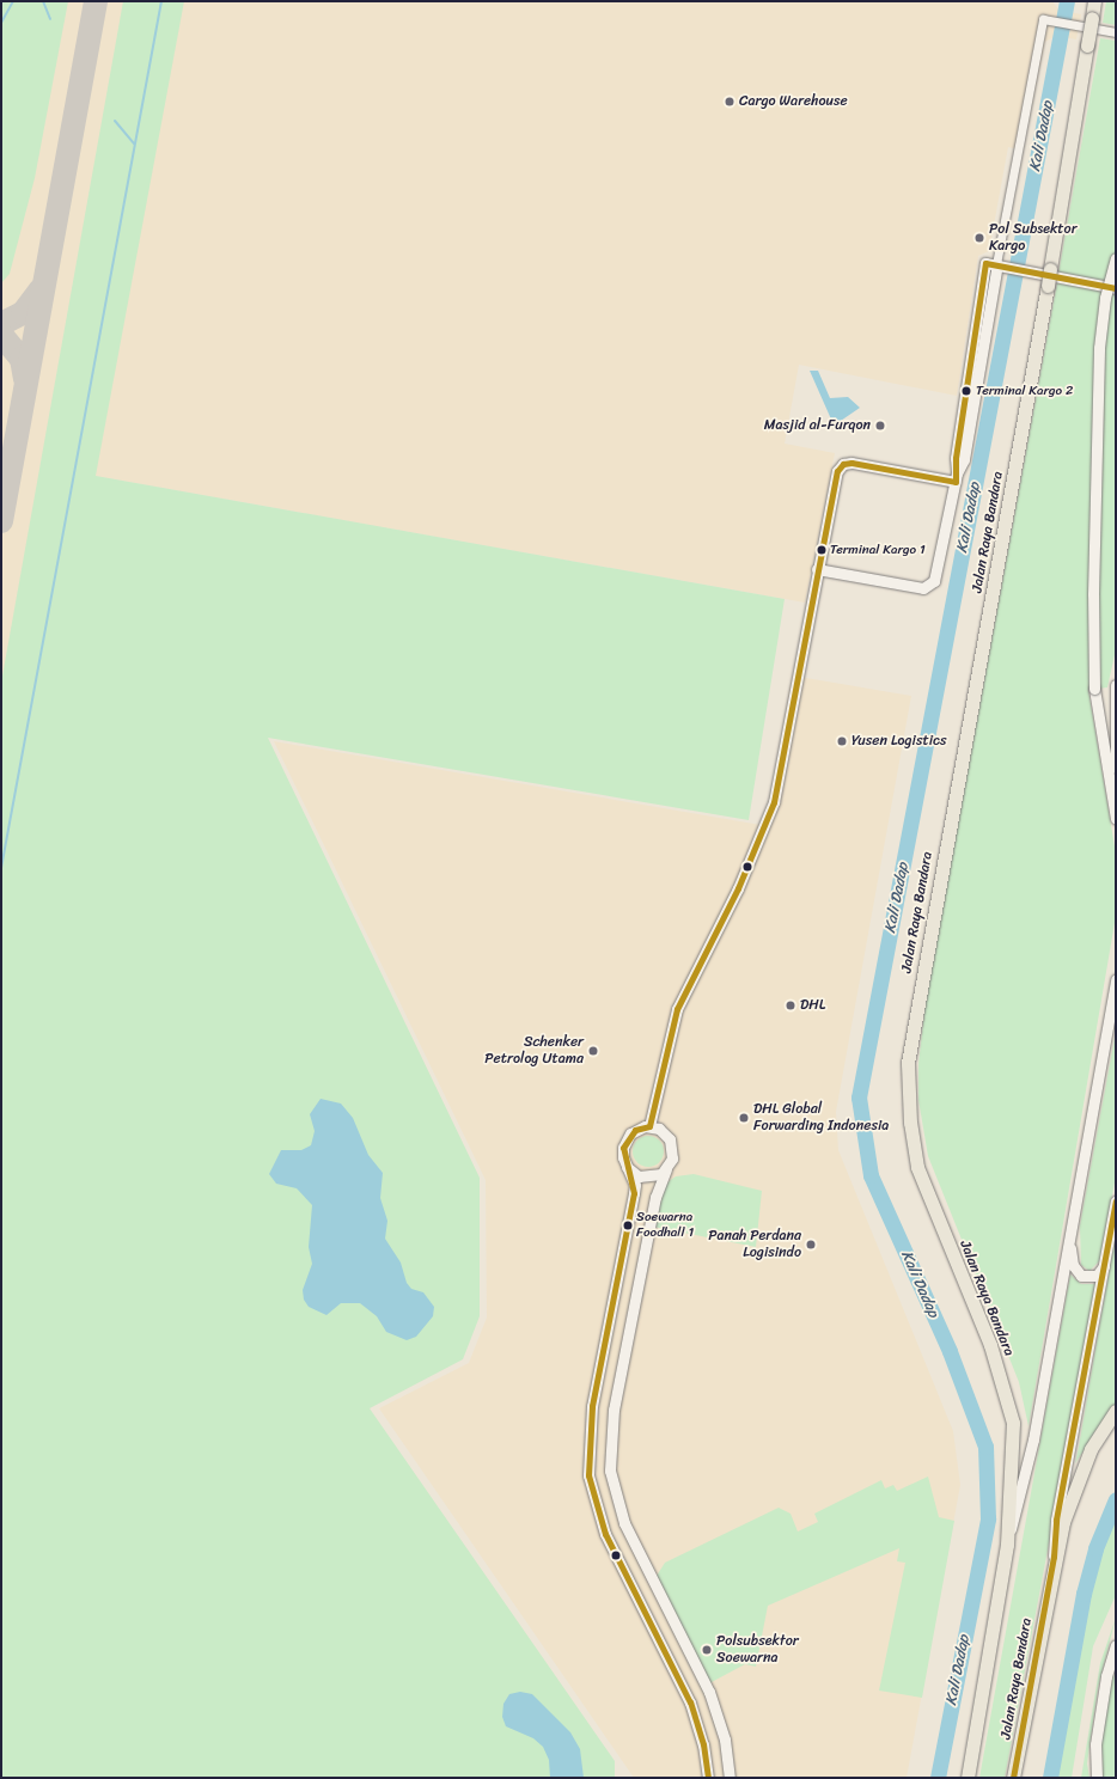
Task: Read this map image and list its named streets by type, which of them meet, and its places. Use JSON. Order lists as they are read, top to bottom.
{
  "streets": {
    "main road": ["Jalan Raya Bandara"]
  },
  "water": ["Kali Dadap"],
  "places": [
    "Cargo Warehouse",
    "Pol Subsektor Kargo",
    "Terminal Kargo 2",
    "Masjid al-Furqon",
    "Terminal Kargo 1",
    "Yusen Logistics",
    "DHL",
    "Schenker Petrolog Utama",
    "DHL Global Forwarding Indonesia",
    "Soewarna Foodhall 1",
    "Panah Perdana Logisindo",
    "Polsubsektor Soewarna"
  ]
}
